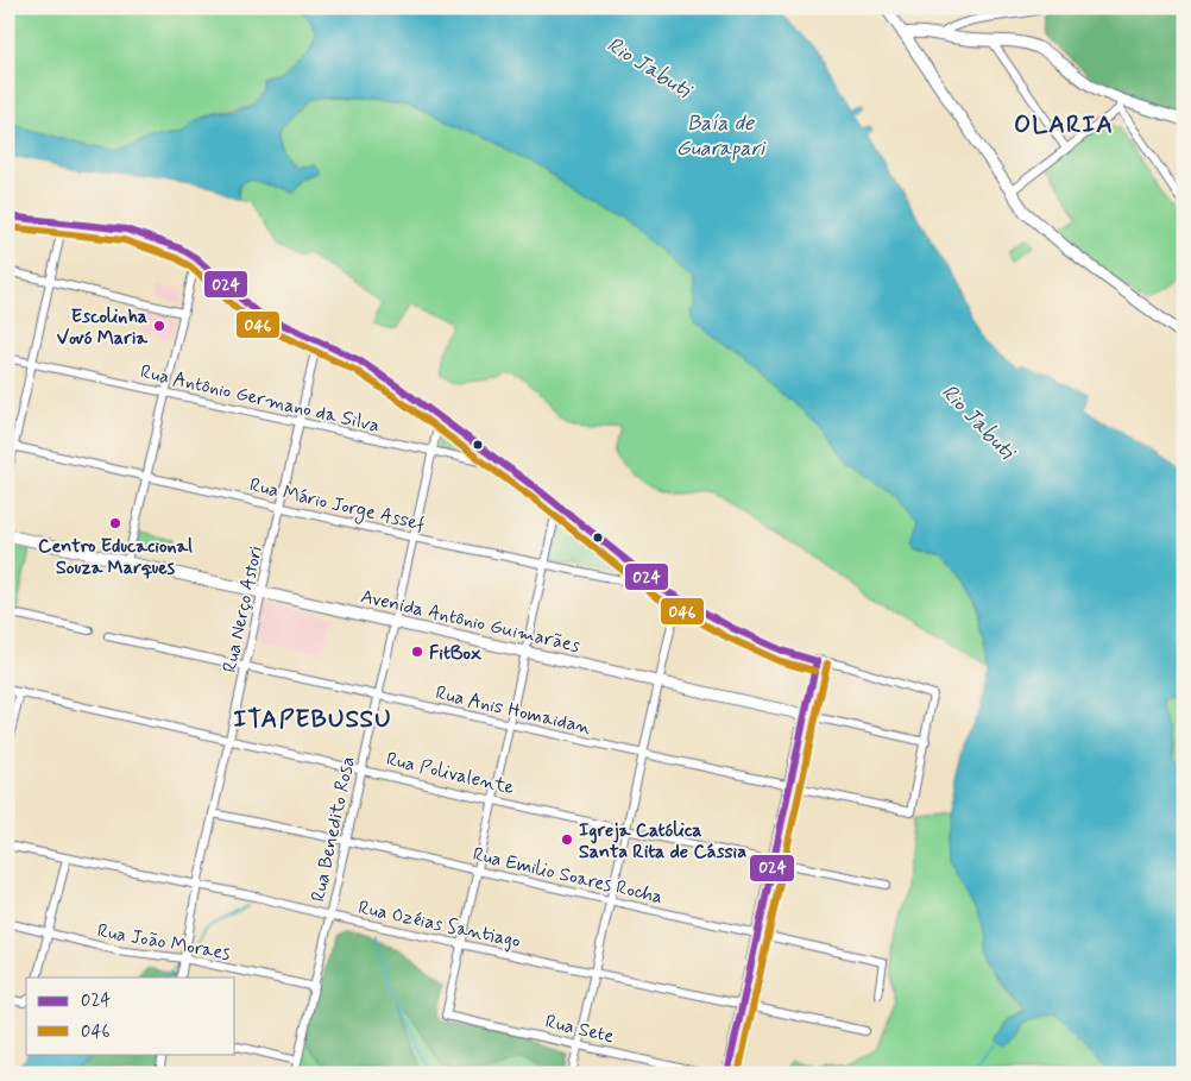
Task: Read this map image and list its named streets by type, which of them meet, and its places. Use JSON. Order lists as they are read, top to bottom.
{
  "streets": {
    "street": [
      "Rua Antônio Germano da Silva",
      "Rua Mário Jorge Assef",
      "Rua Nerço Astori",
      "Avenida Antônio Guimarães",
      "Rua Anis Homaidan",
      "Rua Polivalente",
      "Rua Benedito Rosa",
      "Rua Emilio Soares Rocha",
      "Rua Ozéias Santiago",
      "Rua João Moraes",
      "Rua Sete"
    ]
  },
  "crossings": [
    ["Rua Antônio Germano da Silva", "Rua Nerço Astori"],
    ["Rua Antônio Germano da Silva", "Rua Benedito Rosa"],
    ["Rua Mário Jorge Assef", "Rua Nerço Astori"],
    ["Rua Mário Jorge Assef", "Rua Benedito Rosa"],
    ["Rua Nerço Astori", "Avenida Antônio Guimarães"],
    ["Rua Nerço Astori", "Rua Anis Homaidan"],
    ["Rua Nerço Astori", "Rua Polivalente"],
    ["Rua Nerço Astori", "Rua Emilio Soares Rocha"],
    ["Rua Nerço Astori", "Rua Ozéias Santiago"],
    ["Rua Nerço Astori", "Rua João Moraes"],
    ["Avenida Antônio Guimarães", "Rua Anis Homaidan"],
    ["Avenida Antônio Guimarães", "Rua Benedito Rosa"],
    ["Rua Anis Homaidan", "Rua Benedito Rosa"],
    ["Rua Polivalente", "Rua Benedito Rosa"],
    ["Rua Benedito Rosa", "Rua Emilio Soares Rocha"],
    ["Rua Benedito Rosa", "Rua Ozéias Santiago"],
    ["Rua Benedito Rosa", "Rua João Moraes"],
    ["Rua Ozéias Santiago", "Rua Sete"]
  ],
  "districts": ["OLARIA", "ITAPEBUSSU"],
  "water": ["Rio Jabuti", "Baía de Guarapari"],
  "places": [
    "Escolinha Vovó Maria",
    "Centro Educacional Souza Marques",
    "FitBox",
    "Igreja Católica Santa Rita de Cássia"
  ],
  "lines": ["transit line 024", "transit line 046"],
  "legend": ["024", "046"]
}
